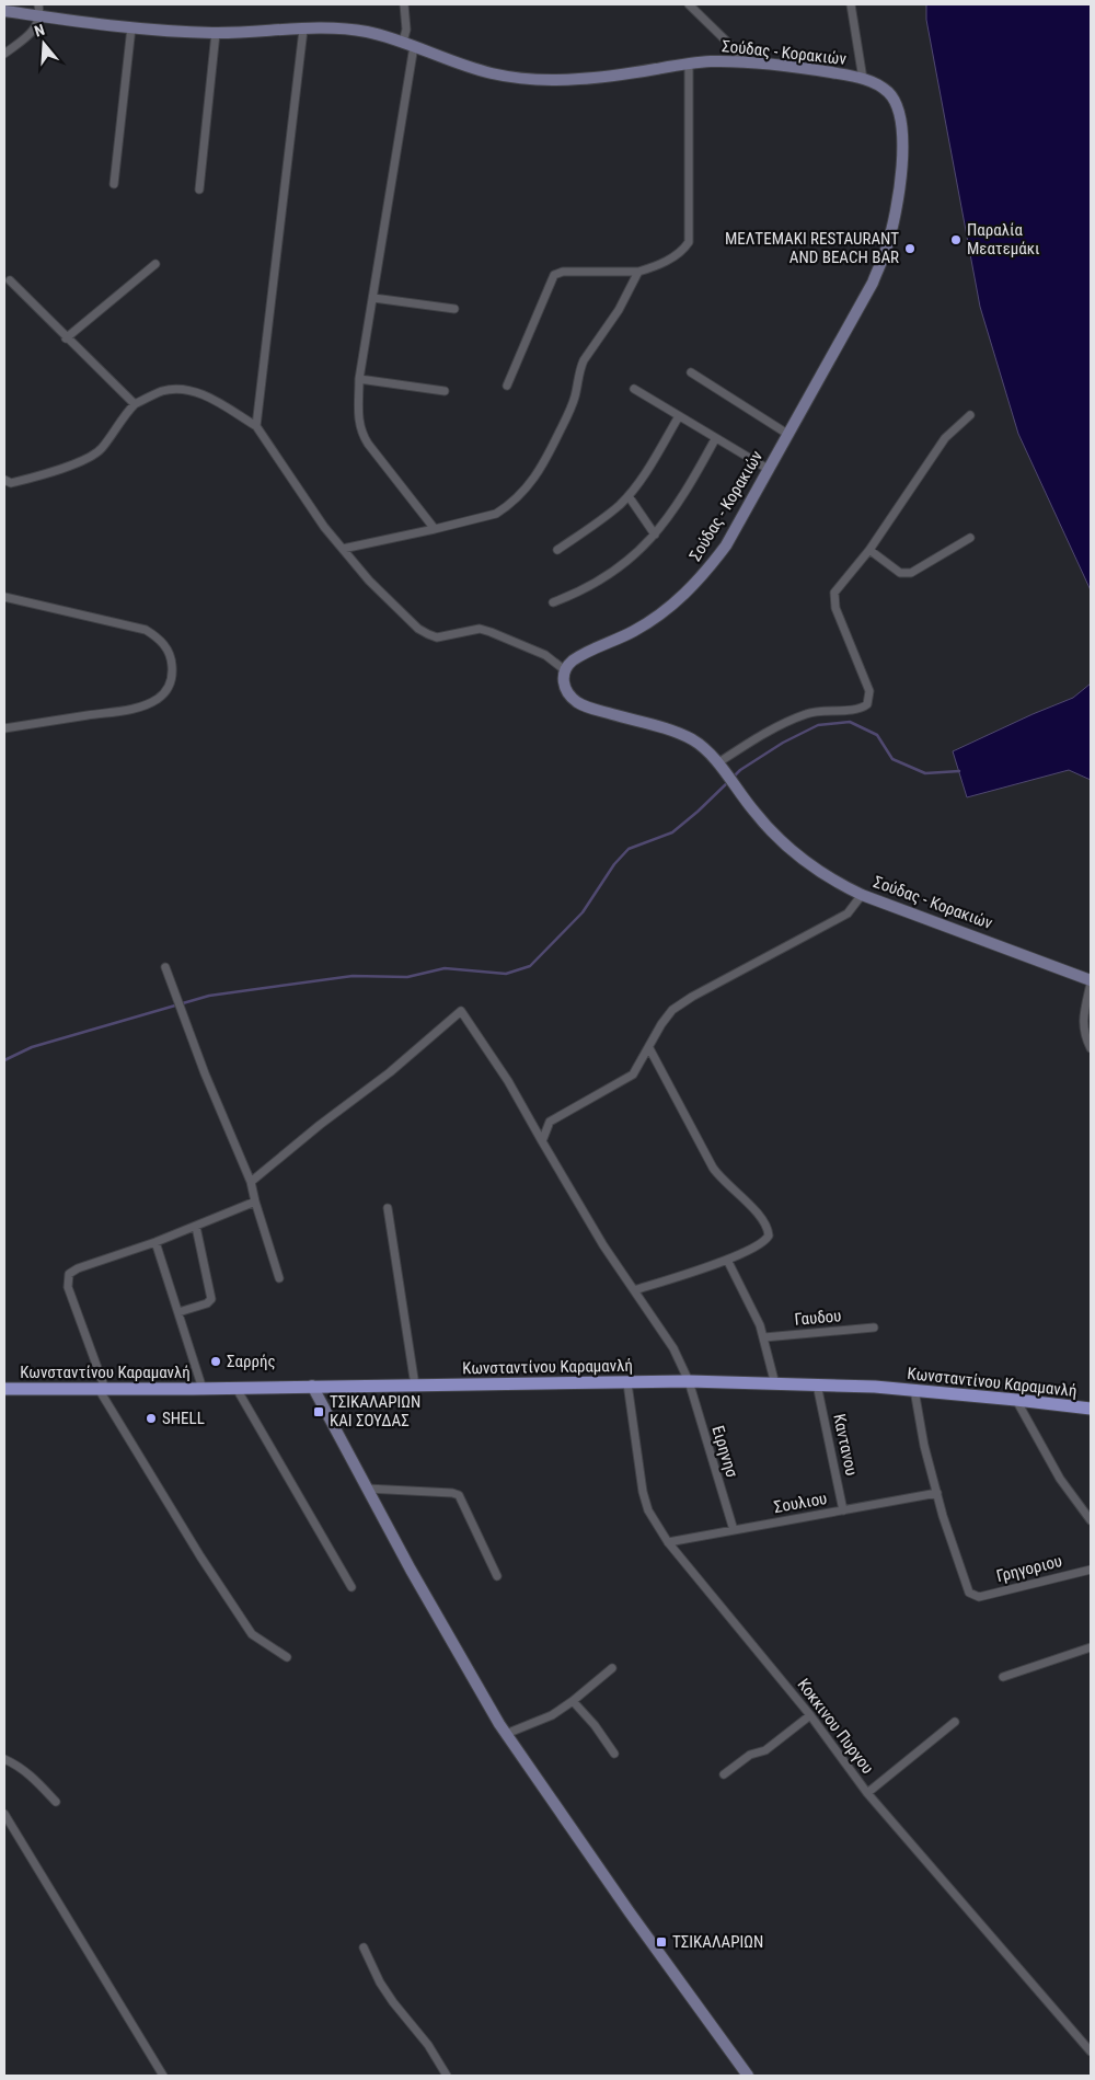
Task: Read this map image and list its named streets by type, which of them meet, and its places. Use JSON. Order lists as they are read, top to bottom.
{
  "streets": {
    "main road": ["Σούδας - Κορακιών", "Κωνσταντίνου Καραμανλή"],
    "street": [
      "Γαυδου",
      "Καντανου",
      "Ειρηνησ",
      "Σουλιου",
      "Γρηγοριου",
      "Κοκκινου Πυργου"
    ]
  },
  "crossings": [
    ["Κωνσταντίνου Καραμανλή", "Καντανου"],
    ["Κωνσταντίνου Καραμανλή", "Ειρηνησ"],
    ["Κωνσταντίνου Καραμανλή", "Κοκκινου Πυργου"],
    ["Καντανου", "Σουλιου"],
    ["Ειρηνησ", "Σουλιου"],
    ["Σουλιου", "Γρηγοριου"],
    ["Σουλιου", "Κοκκινου Πυργου"]
  ],
  "places": {
    "other": [
      "Παραλία Μεατεμάκι",
      "ΜΕΛΤΕΜΑΚΙ RESTAURANT AND BEACH BAR",
      "Σαρρής",
      "SHELL"
    ],
    "transit": ["ΤΣΙΚΑΛΑΡΙΩΝ ΚΑΙ ΣΟΥΔΑΣ", "ΤΣΙΚΑΛΑΡΙΩΝ"]
  },
  "north": "top"
}
